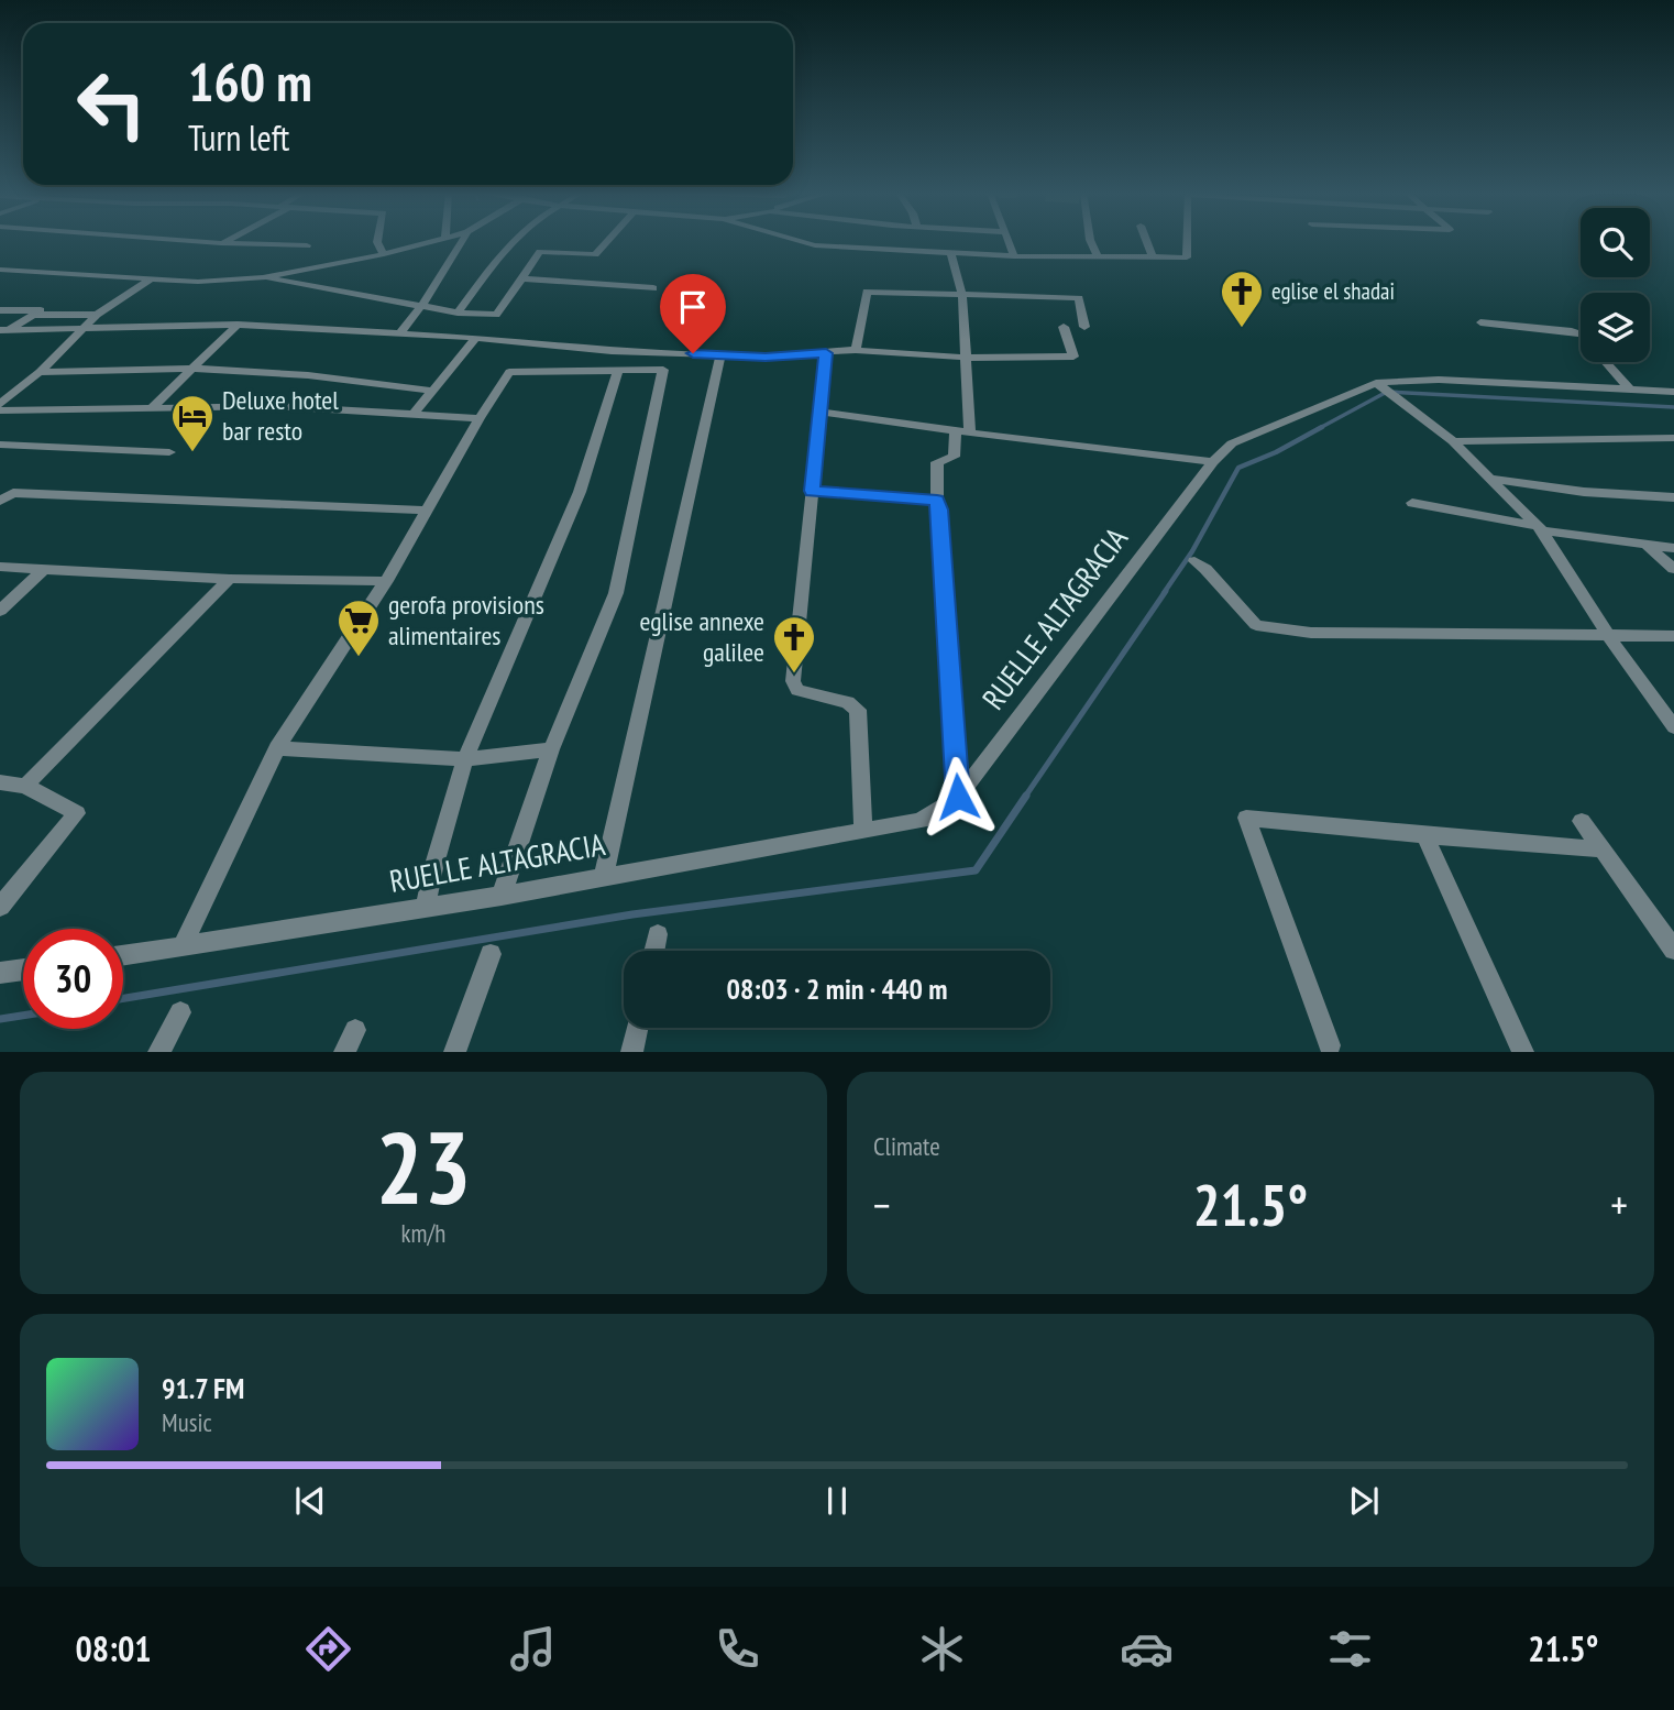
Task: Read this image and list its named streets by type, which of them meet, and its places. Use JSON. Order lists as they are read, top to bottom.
{
  "streets": {
    "street": ["RUELLE ALTAGRACIA"]
  },
  "places": {
    "church": ["eglise el shadai", "eglise annexe galilee"],
    "hotel": ["Deluxe hotel bar resto"],
    "supermarket": ["gerofa provisions alimentaires"]
  },
  "page": {
    "turn": ["160 m", "Turn left"],
    "limit": "30",
    "trip": "08:03 · 2 min · 440 m",
    "tile": [
      ["23", "km/h"],
      "Climate"
    ],
    "heat": ["−", "21.5°", "+"],
    "song": ["91.7 FM", "Music"],
    "tabs": ["08:01", "21.5°"]
  }
}
